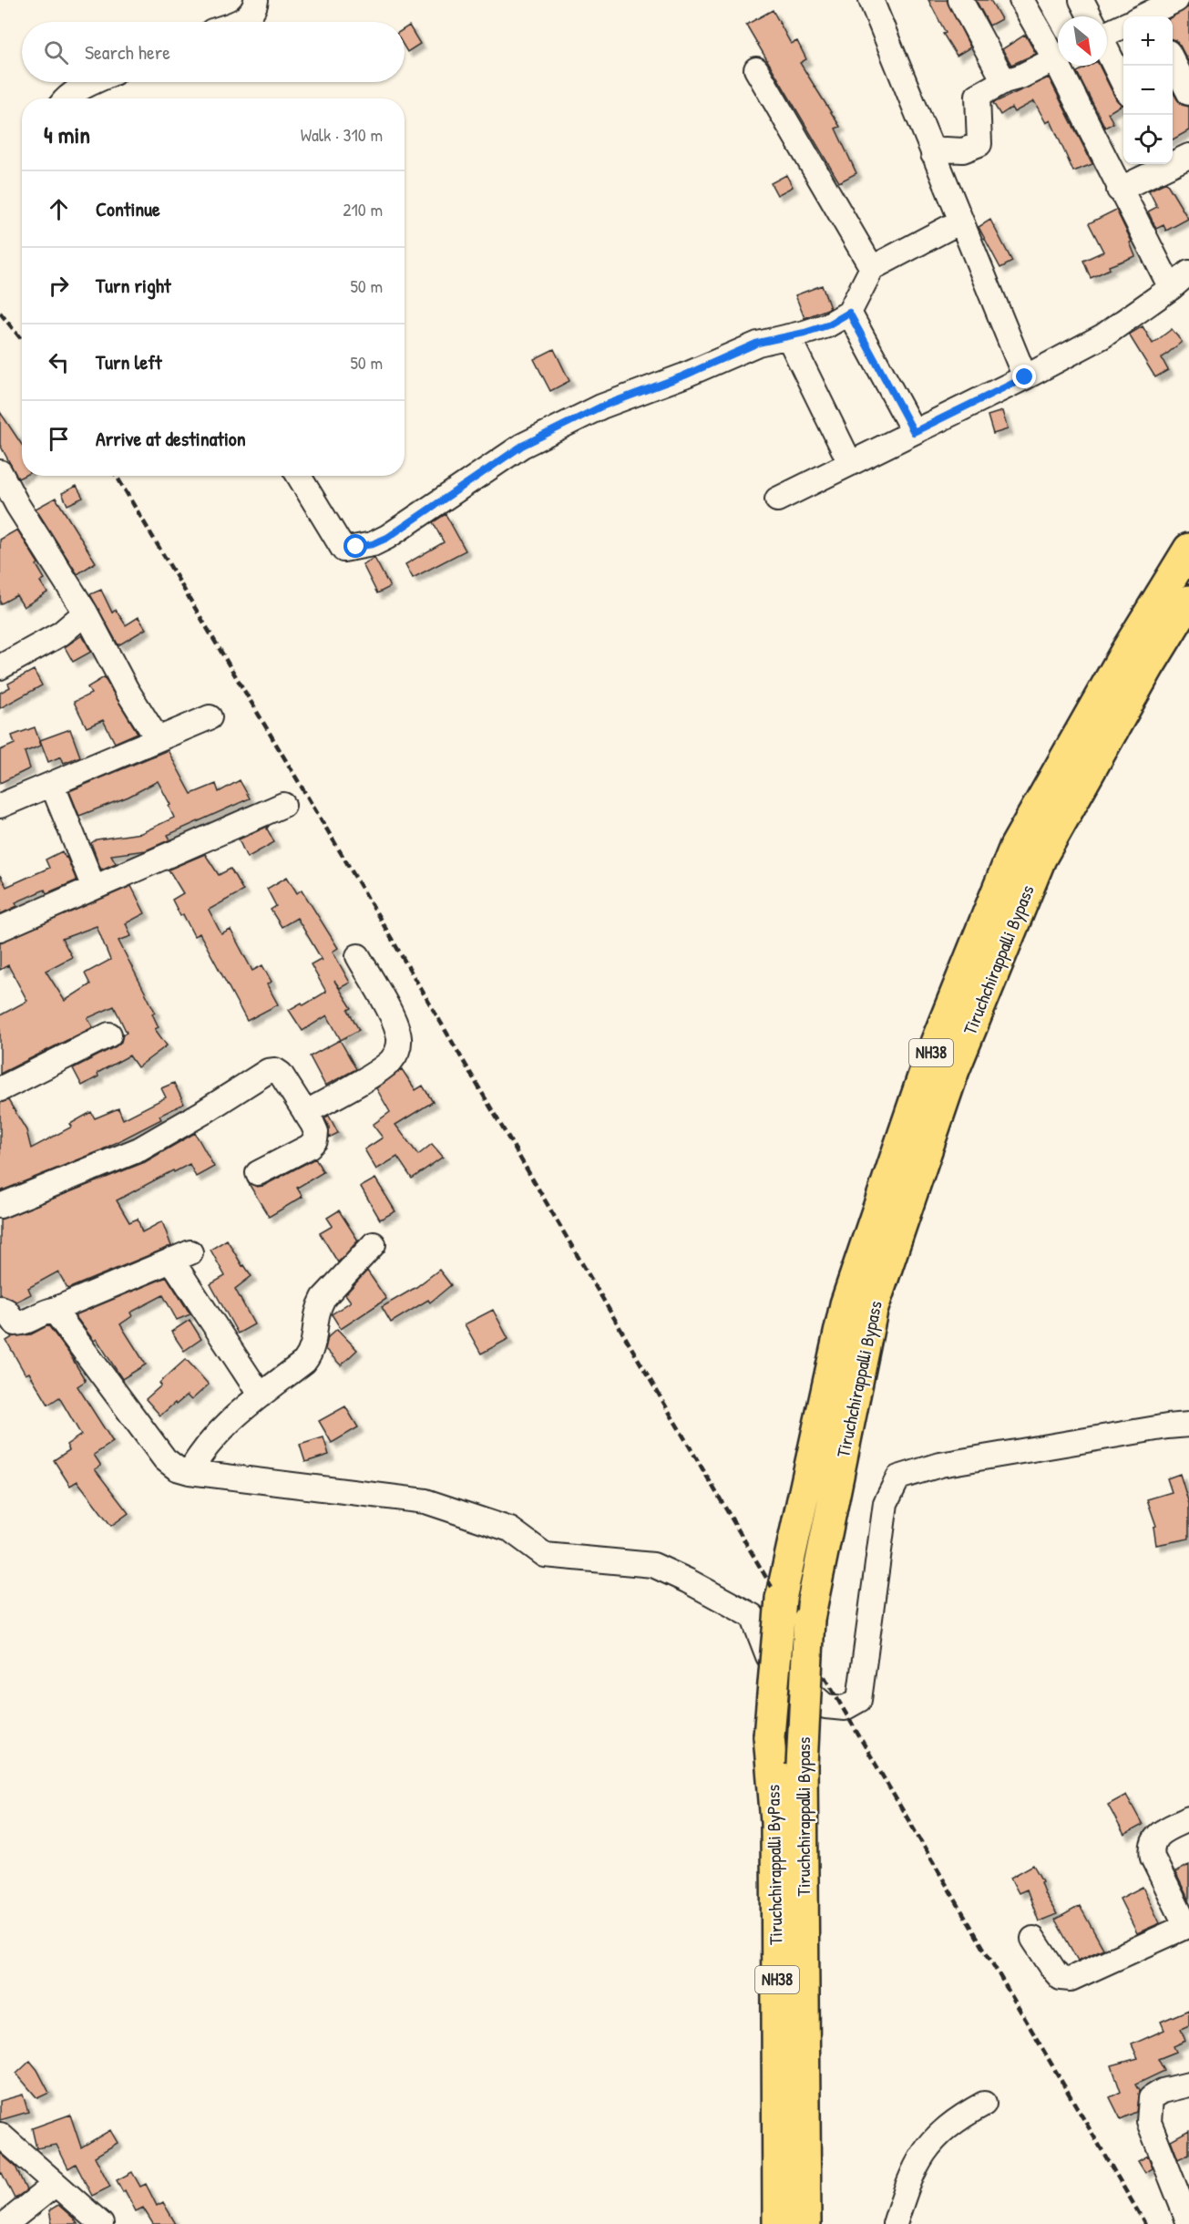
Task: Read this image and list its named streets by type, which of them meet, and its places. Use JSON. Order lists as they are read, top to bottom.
{
  "streets": {
    "highway": ["Tiruchchirappalli Bypass", "NH38", "Tiruchchirappalli ByPass"]
  },
  "crossings": [
    ["Tiruchchirappalli Bypass", "Tiruchchirappalli ByPass"]
  ],
  "north": "bottom right",
  "page": {
    "map_buttons": ["+", "−"],
    "search": "Search here",
    "heading": ["4 min", "Walk · 310 m"],
    "list": [
      ["Continue", "210 m"],
      ["Turn right", "50 m"],
      ["Turn left", "50 m"],
      "Arrive at destination"
    ]
  }
}
